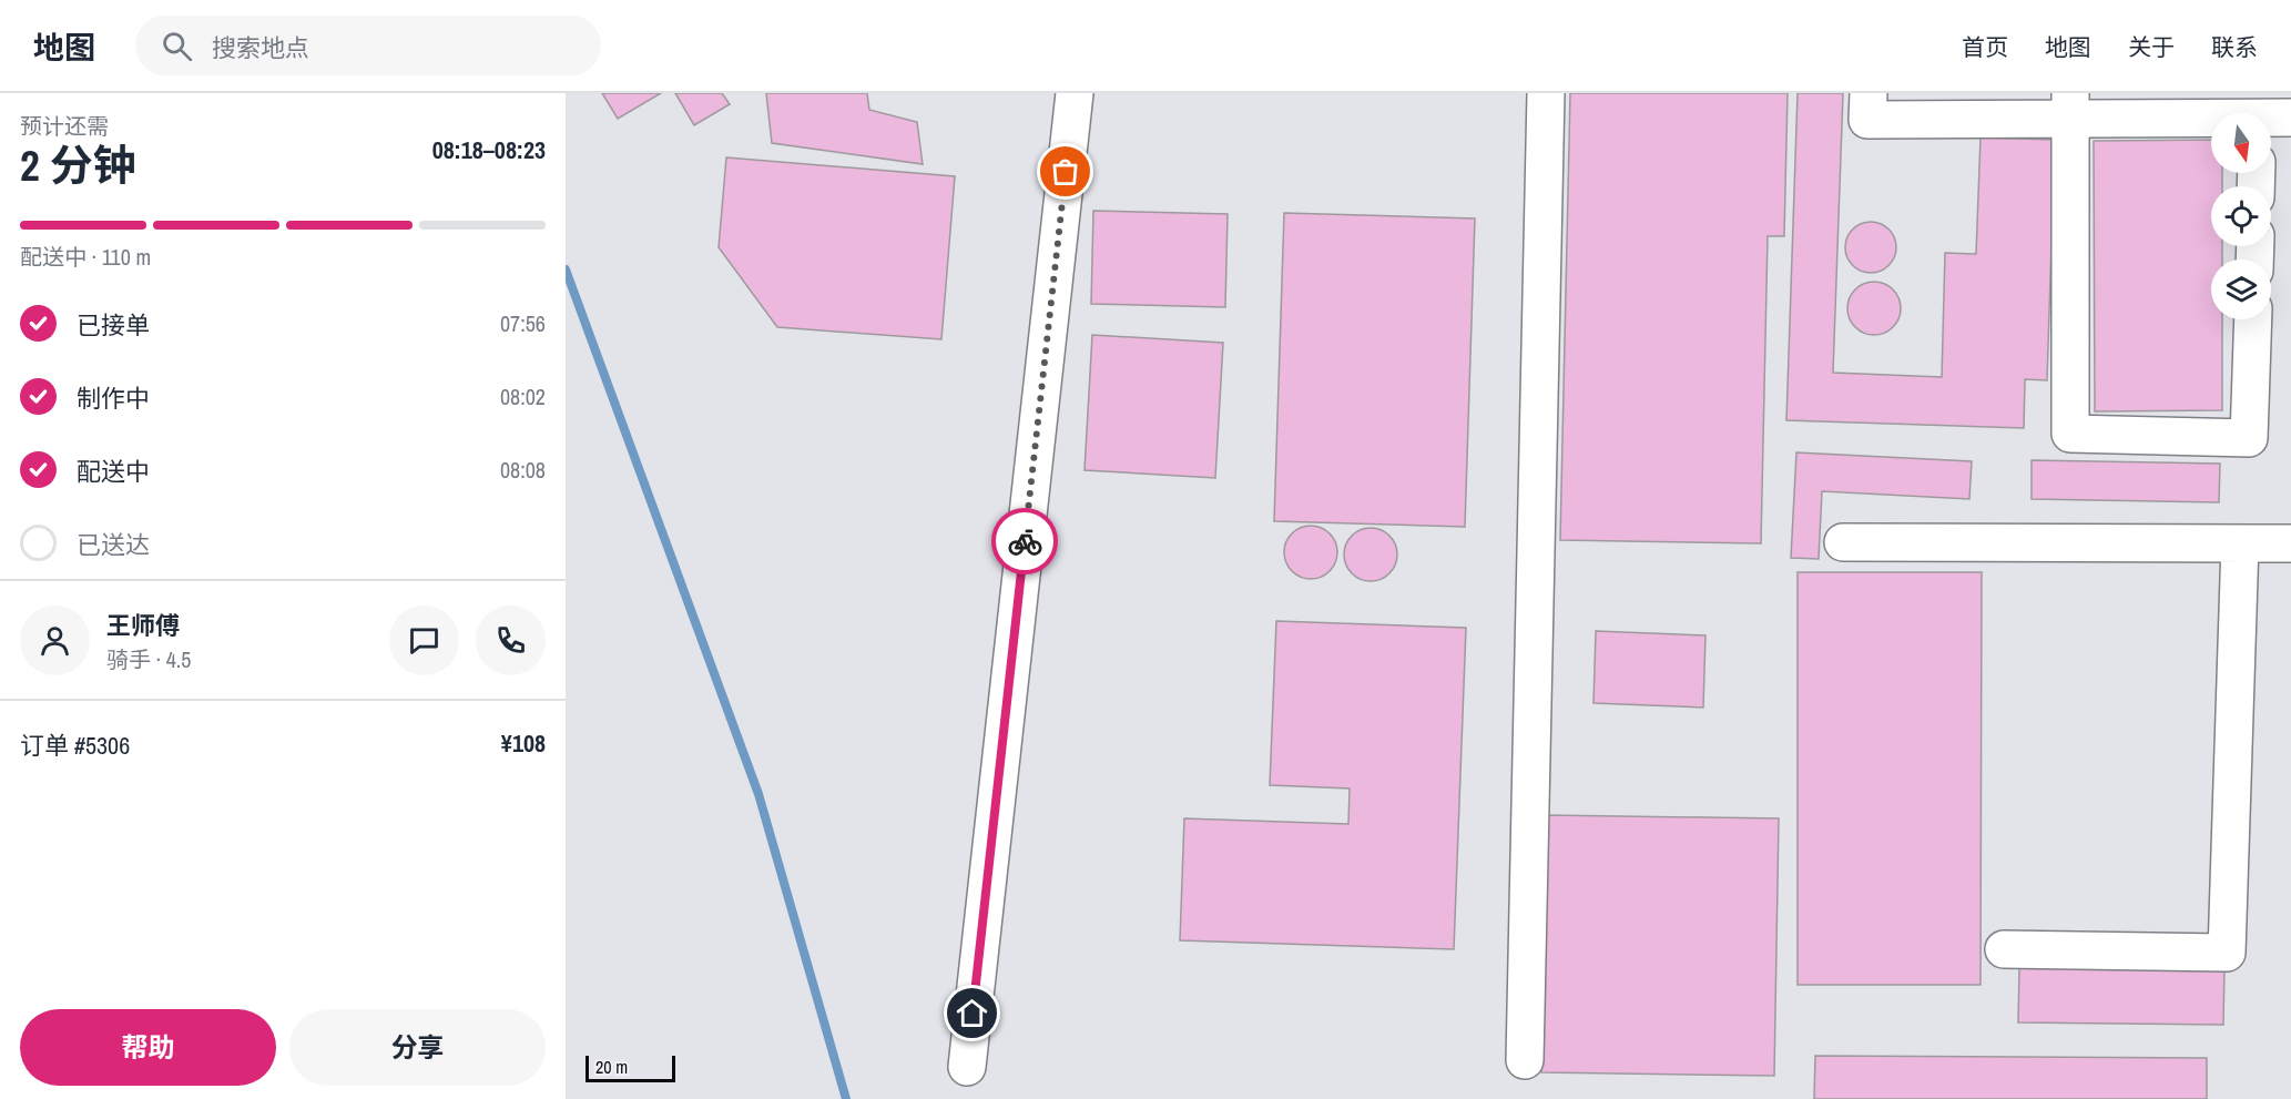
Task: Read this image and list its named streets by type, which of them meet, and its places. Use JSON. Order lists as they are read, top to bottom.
{
  "scale_bar": "20 m",
  "north": "bottom",
  "page": {
    "header": "地图",
    "search": "搜索地点",
    "nav": [
      "首页",
      "地图",
      "关于",
      "联系"
    ],
    "heading": ["2 分钟", "预计还需", "08:18–08:23"],
    "panel": [
      "王师傅",
      "骑手 · 4.5",
      "订单 #5306",
      "¥108"
    ],
    "bar": "配送中 · 110 m",
    "list": [
      ["已接单", "07:56"],
      ["制作中", "08:02"],
      ["配送中", "08:08"],
      "已送达"
    ],
    "buttons": ["帮助", "分享"],
    "scale": "20 m"
  }
}
